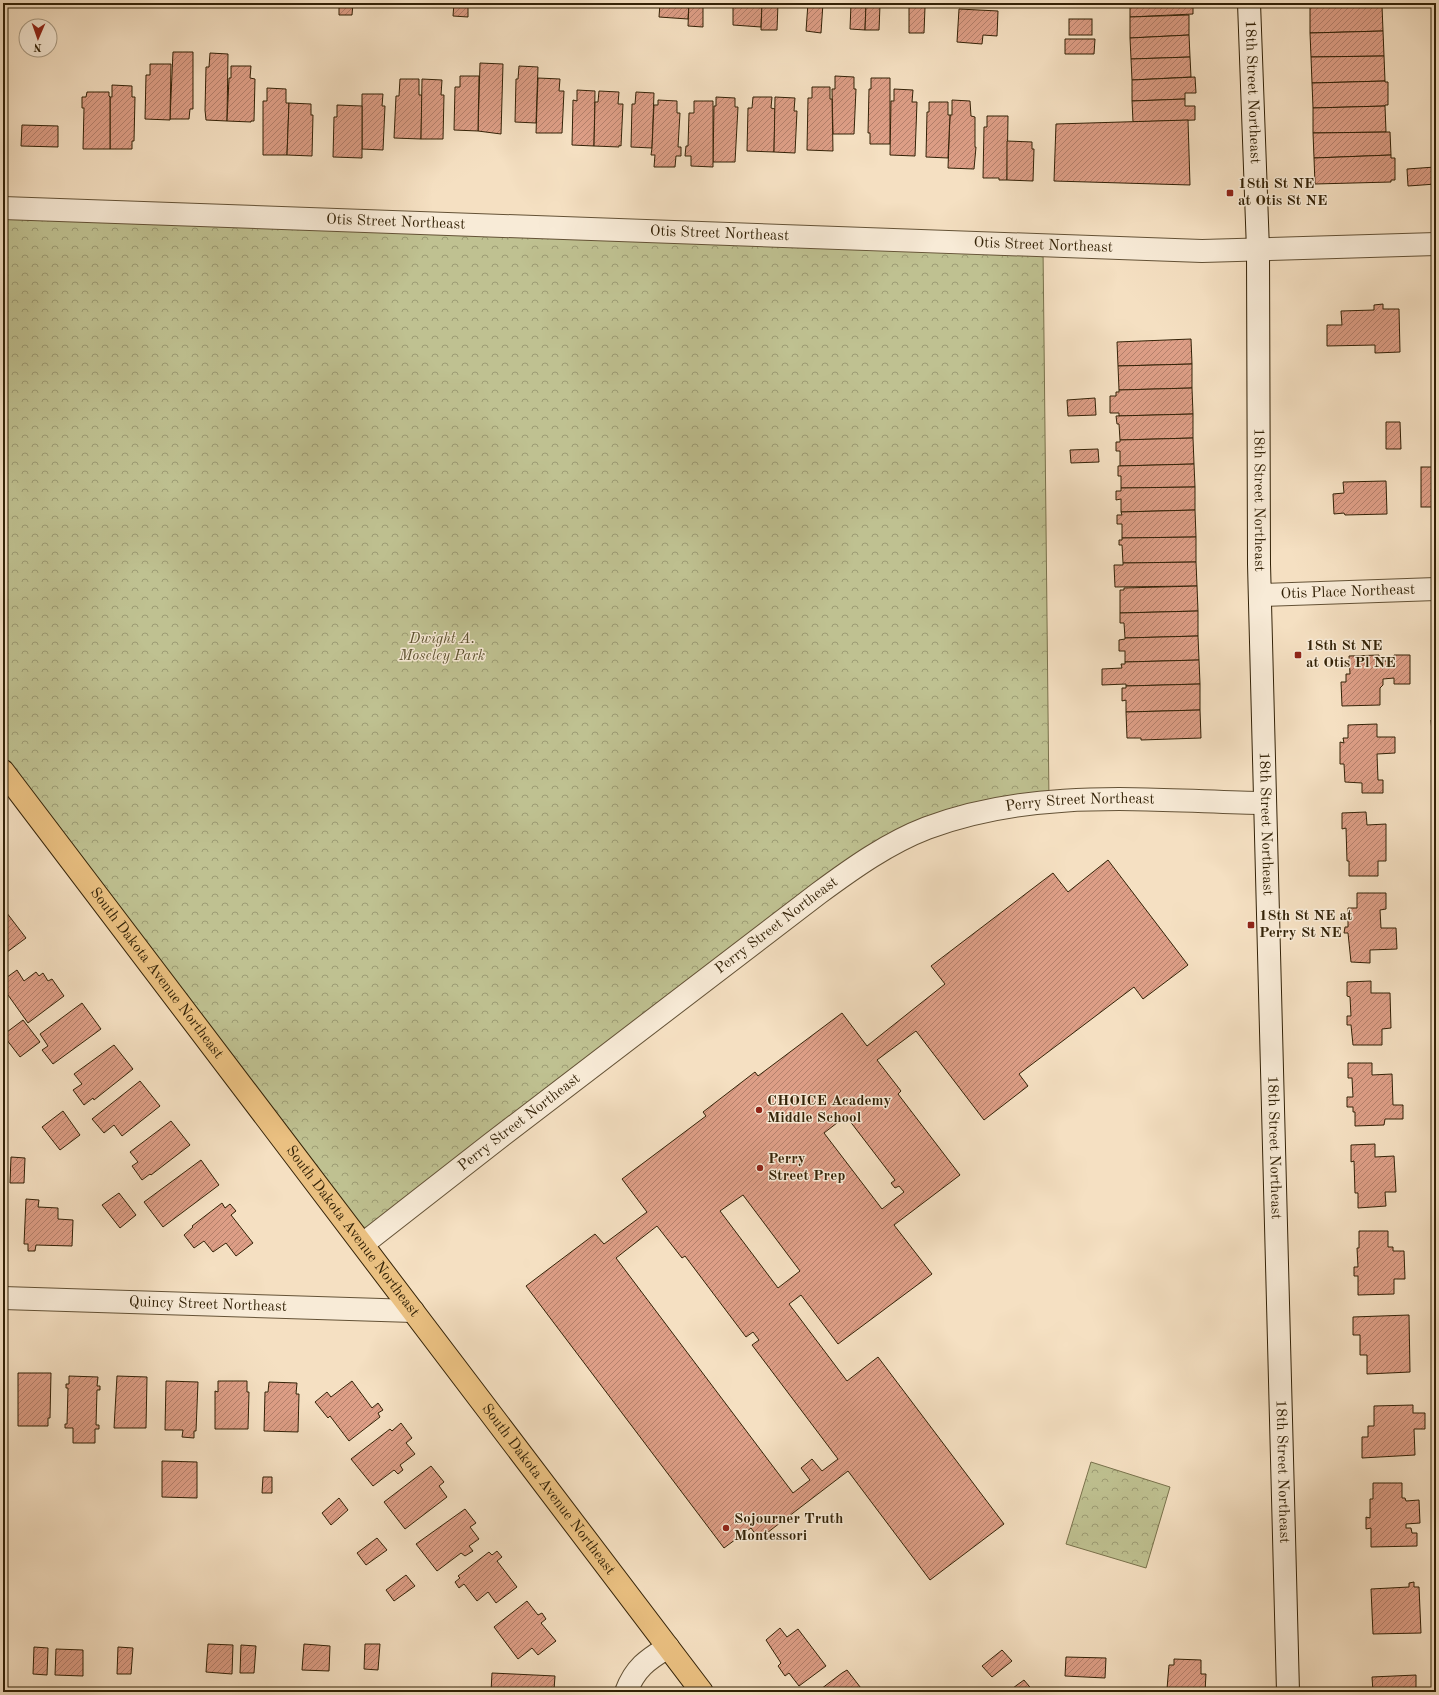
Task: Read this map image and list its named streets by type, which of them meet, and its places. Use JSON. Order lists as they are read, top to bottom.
{
  "streets": {
    "main road": ["South Dakota Avenue Northeast"],
    "street": [
      "18th Street Northeast",
      "Otis Street Northeast",
      "Otis Place Northeast",
      "Perry Street Northeast",
      "Quincy Street Northeast"
    ]
  },
  "crossings": [
    ["18th Street Northeast", "Otis Street Northeast"],
    ["18th Street Northeast", "Otis Place Northeast"],
    ["18th Street Northeast", "Perry Street Northeast"],
    ["Perry Street Northeast", "South Dakota Avenue Northeast"],
    ["South Dakota Avenue Northeast", "Quincy Street Northeast"]
  ],
  "parks": ["Dwight A. Moseley Park"],
  "places": {
    "transit": ["18th St NE at Otis St NE", "18th St NE at Otis Pl NE", "18th St NE at Perry St NE"],
    "other": ["CHOICE Academy Middle School", "Perry Street Prep", "Sojourner Truth Montessori"]
  },
  "north": "bottom"
}
